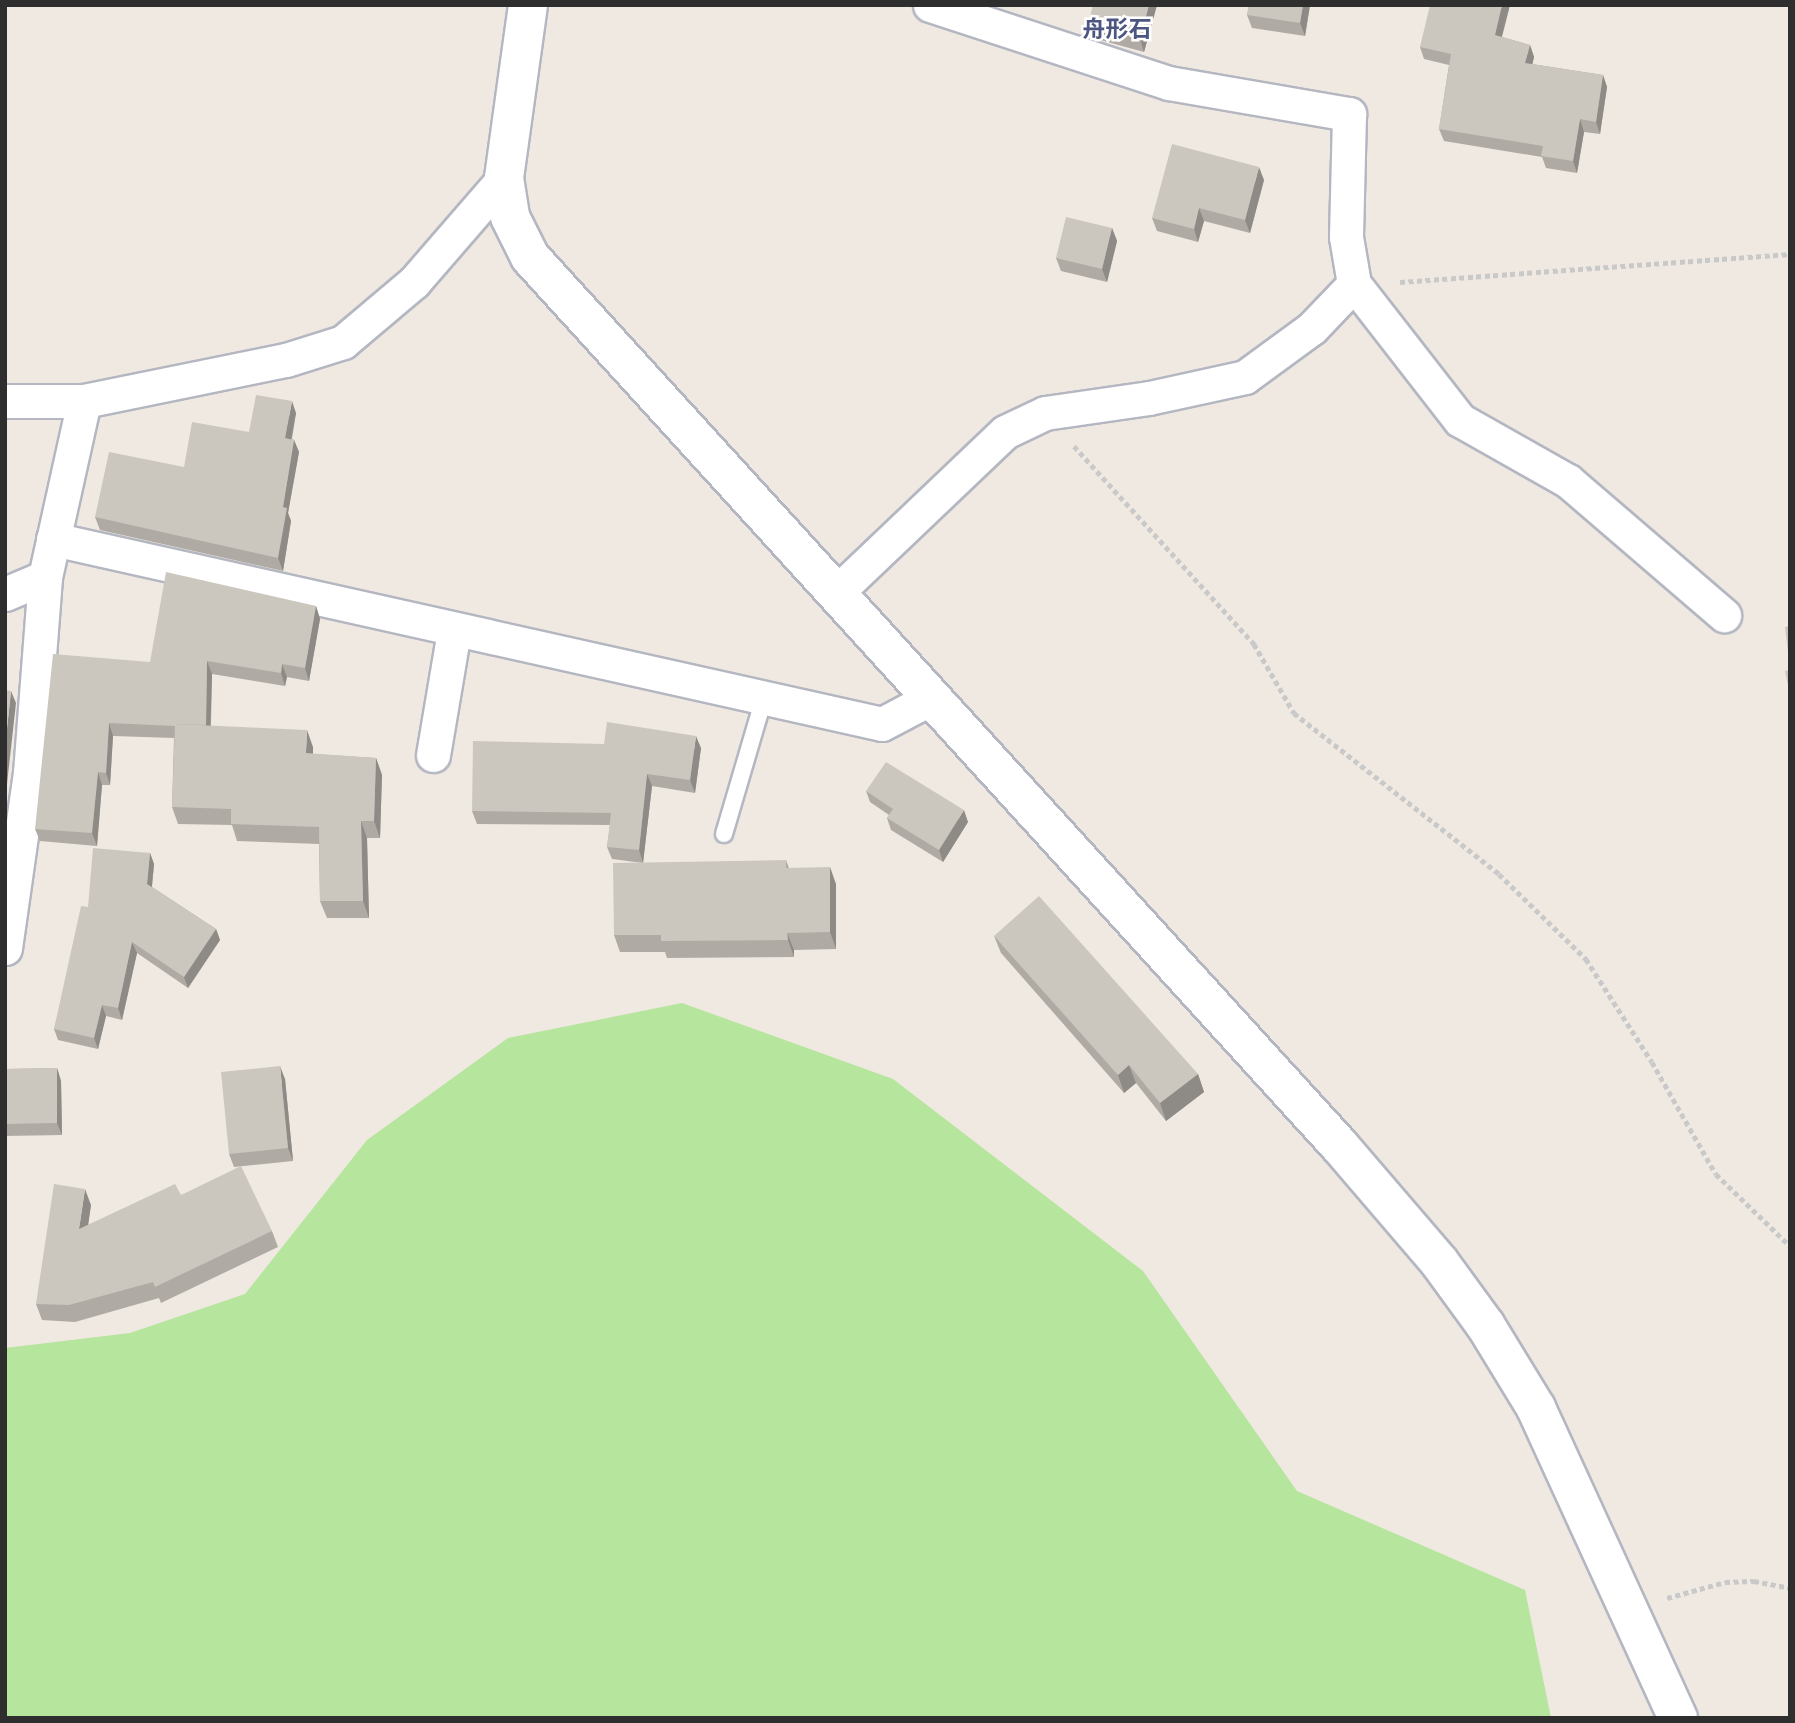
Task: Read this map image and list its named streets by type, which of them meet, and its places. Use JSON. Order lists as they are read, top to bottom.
{
  "districts": ["舟形石"]
}
